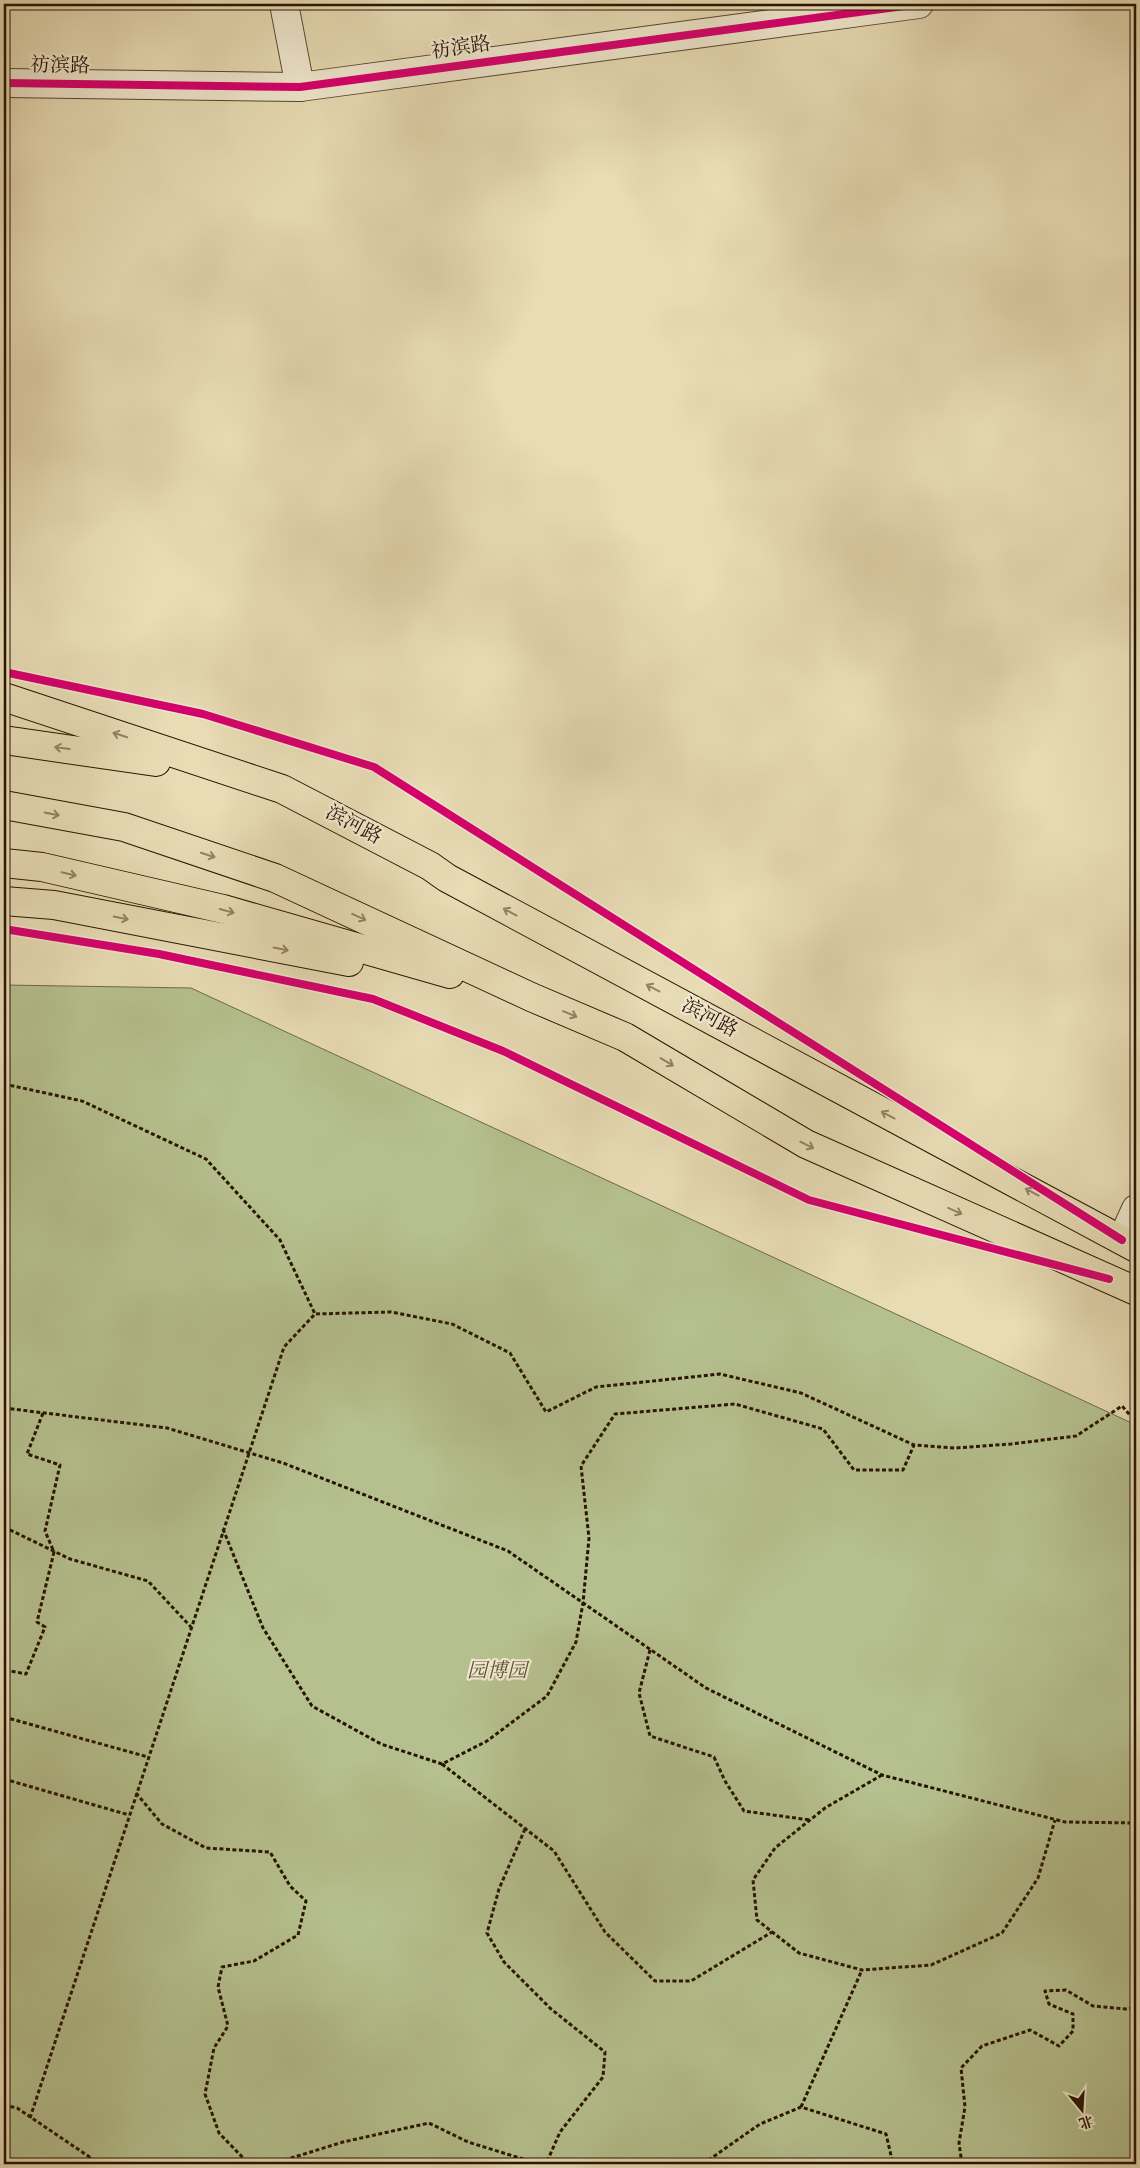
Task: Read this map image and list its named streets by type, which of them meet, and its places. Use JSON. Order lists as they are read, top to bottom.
{
  "streets": {
    "main road": ["滨河路"],
    "street": ["祊滨路"]
  },
  "parks": ["园博园"],
  "north": "bottom"
}
